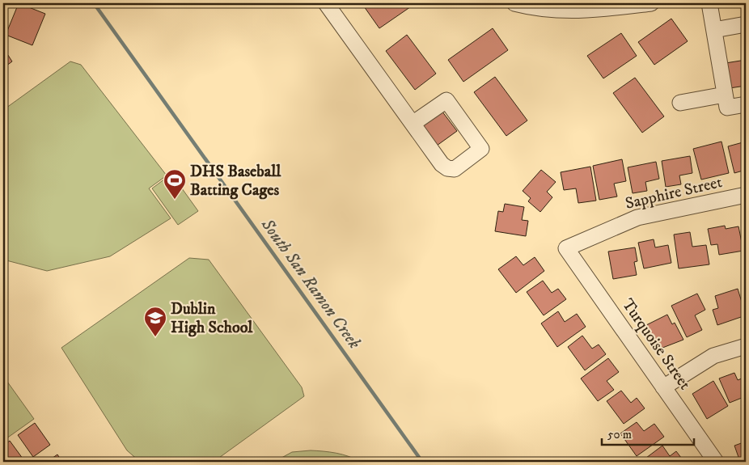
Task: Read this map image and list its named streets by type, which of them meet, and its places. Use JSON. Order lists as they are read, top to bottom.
{
  "streets": {
    "street": ["Sapphire Street", "Turquoise Street"]
  },
  "crossings": [
    ["Sapphire Street", "Turquoise Street"]
  ],
  "water": ["South San Ramon Creek"],
  "places": {
    "sports": ["DHS Baseball Batting Cages"],
    "school or university": ["Dublin High School"]
  },
  "scale_bar": "50 m"
}
